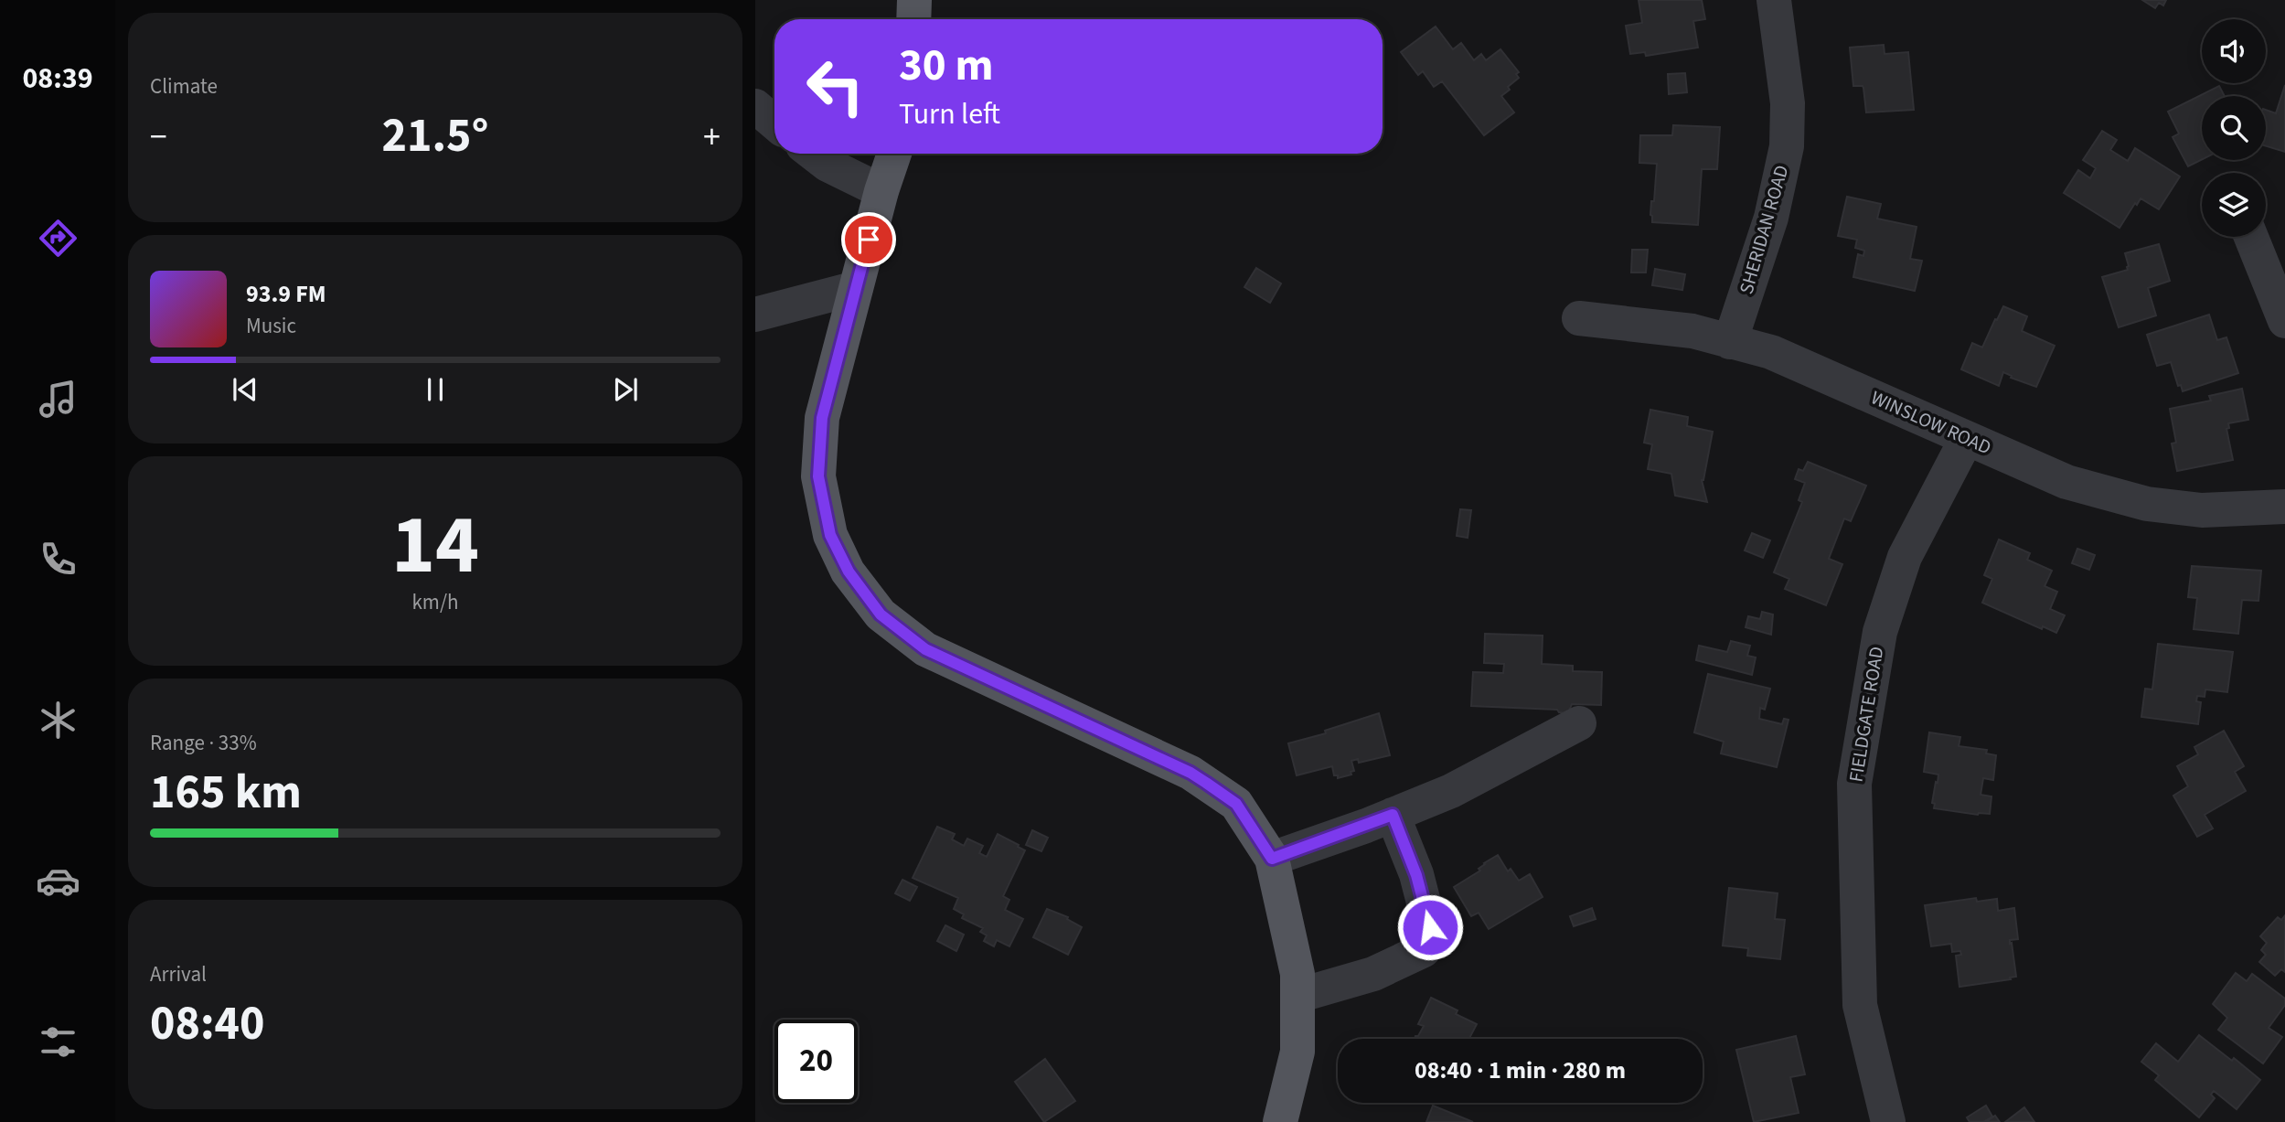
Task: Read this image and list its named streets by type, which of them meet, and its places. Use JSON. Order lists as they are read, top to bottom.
{
  "streets": {
    "street": ["SHERIDAN ROAD", "WINSLOW ROAD", "FIELDGATE ROAD"]
  },
  "crossings": [
    ["SHERIDAN ROAD", "WINSLOW ROAD"],
    ["WINSLOW ROAD", "FIELDGATE ROAD"]
  ],
  "page": {
    "tabs": "08:39",
    "tile": [
      "Climate",
      ["14", "km/h"],
      ["Range · 33%", "165 km"],
      ["Arrival", "08:40"]
    ],
    "turn": ["30 m", "Turn left"],
    "heat": ["−", "21.5°", "+"],
    "song": ["93.9 FM", "Music"],
    "limit": "20",
    "trip": "08:40 · 1 min · 280 m"
  }
}
